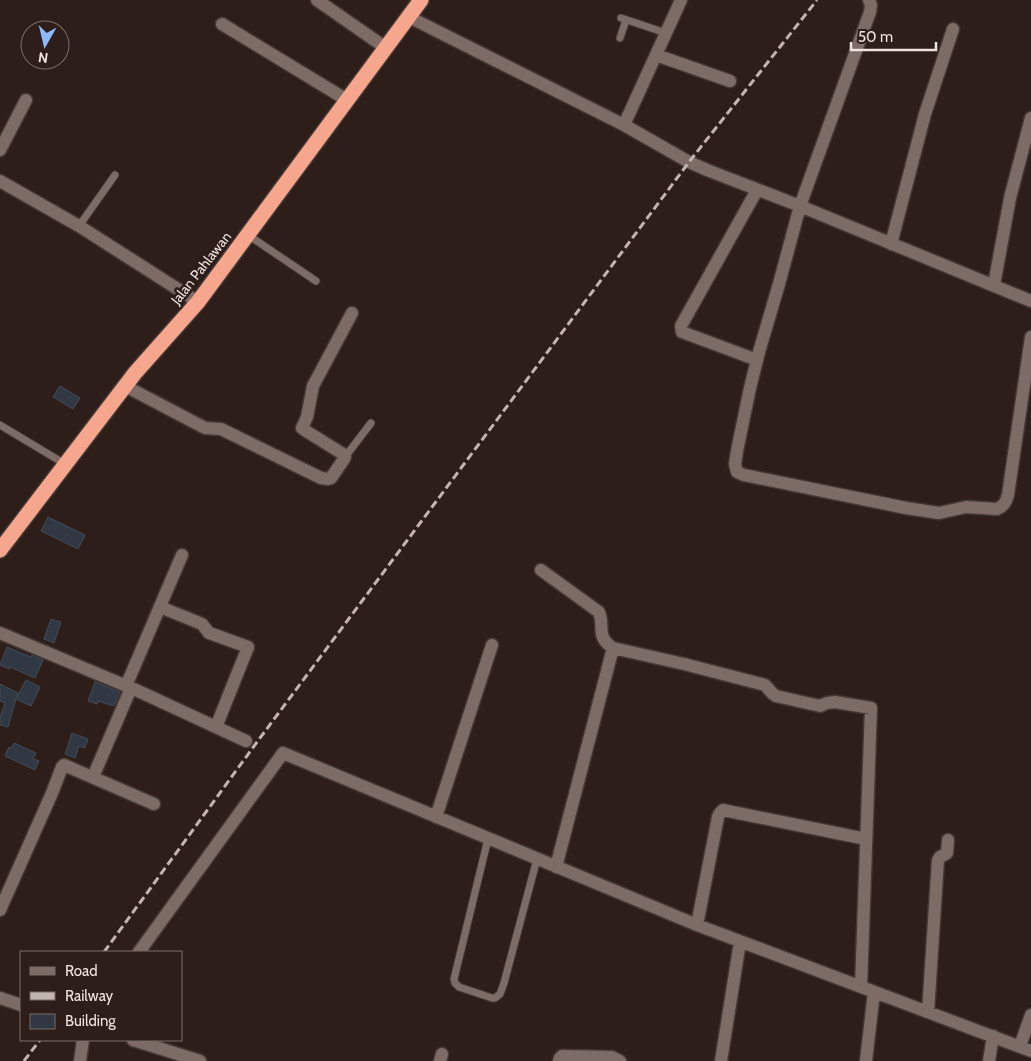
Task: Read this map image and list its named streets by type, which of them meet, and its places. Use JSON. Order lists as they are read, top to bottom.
{
  "streets": {
    "highway": ["Jalan Pahlawan"]
  },
  "legend": ["Road", "Railway", "Building"],
  "scale_bar": "50 m",
  "north": "bottom"
}
